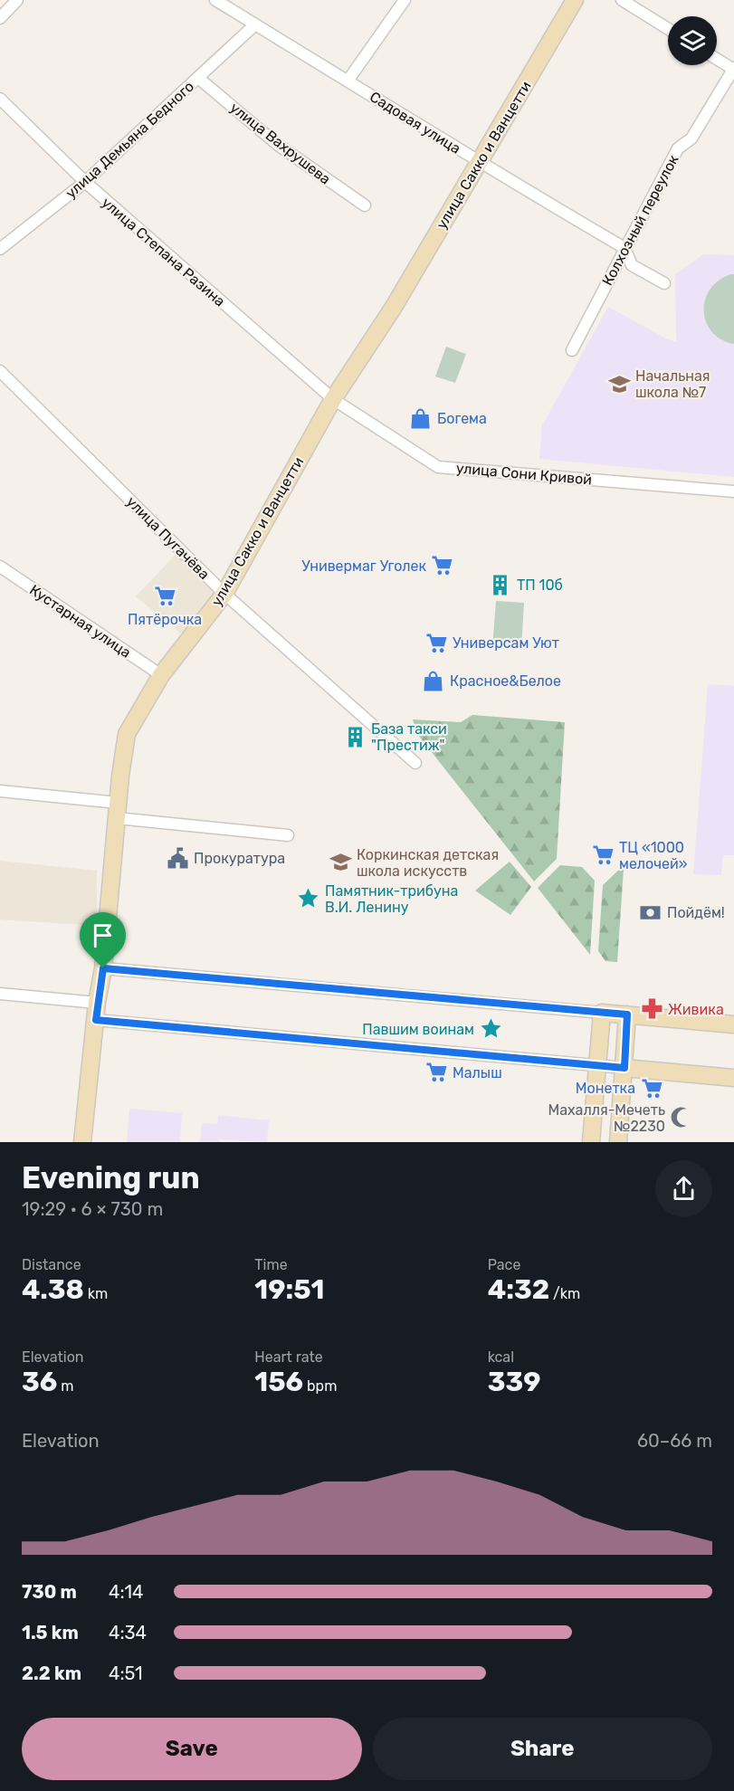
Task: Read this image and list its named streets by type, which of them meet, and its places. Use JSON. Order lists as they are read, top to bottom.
{
  "streets": {
    "street": [
      "Садовая улица",
      "улица Демьяна Бедного",
      "улица Вахрушева",
      "улица Сакко и Ванцетти",
      "Колхозный переулок",
      "улица Степана Разина",
      "улица Сони Кривой",
      "улица Пугачёва",
      "Кустарная улица"
    ]
  },
  "crossings": [
    ["Садовая улица", "улица Демьяна Бедного"],
    ["Садовая улица", "улица Сакко и Ванцетти"],
    ["Садовая улица", "Колхозный переулок"],
    ["улица Демьяна Бедного", "улица Вахрушева"],
    ["улица Демьяна Бедного", "улица Степана Разина"],
    ["улица Сакко и Ванцетти", "улица Степана Разина"],
    ["улица Сакко и Ванцетти", "улица Сони Кривой"],
    ["улица Сакко и Ванцетти", "улица Пугачёва"],
    ["улица Сакко и Ванцетти", "Кустарная улица"],
    ["улица Степана Разина", "улица Сони Кривой"]
  ],
  "places": {
    "school or university": ["Начальная школа №7", "Коркинская детская школа искусств"],
    "shop": ["Богема", "Красное&Белое"],
    "supermarket": [
      "Универмаг Уголек",
      "Пятёрочка",
      "Универсам Уют",
      "ТЦ «1000 мелочей»",
      "Малыш",
      "Монетка"
    ],
    "building": ["ТП 10б", "База такси \"Престиж\""],
    "public building": ["Прокуратура"],
    "place": ["Памятник-трибуна В.И. Ленину", "Павшим воинам"],
    "bank": ["Пойдём!"],
    "pharmacy": ["Живика"],
    "mosque": ["Махалля-Мечеть №2230"]
  },
  "page": {
    "heading": ["Evening run", "19:29 · 6 × 730 m"],
    "stats": [
      ["Distance", "4.38 km"],
      ["Time", "19:51"],
      ["Pace", "4:32 /km"],
      ["Elevation", "36 m"],
      ["Heart rate", "156 bpm"],
      ["kcal", "339"]
    ],
    "chart": ["Elevation", "60–66 m"],
    "list": [
      {
        "name": "730 m",
        "note": "4:14"
      },
      {
        "name": "1.5 km",
        "note": "4:34"
      },
      {
        "name": "2.2 km",
        "note": "4:51"
      }
    ],
    "buttons": ["Save", "Share"]
  }
}
